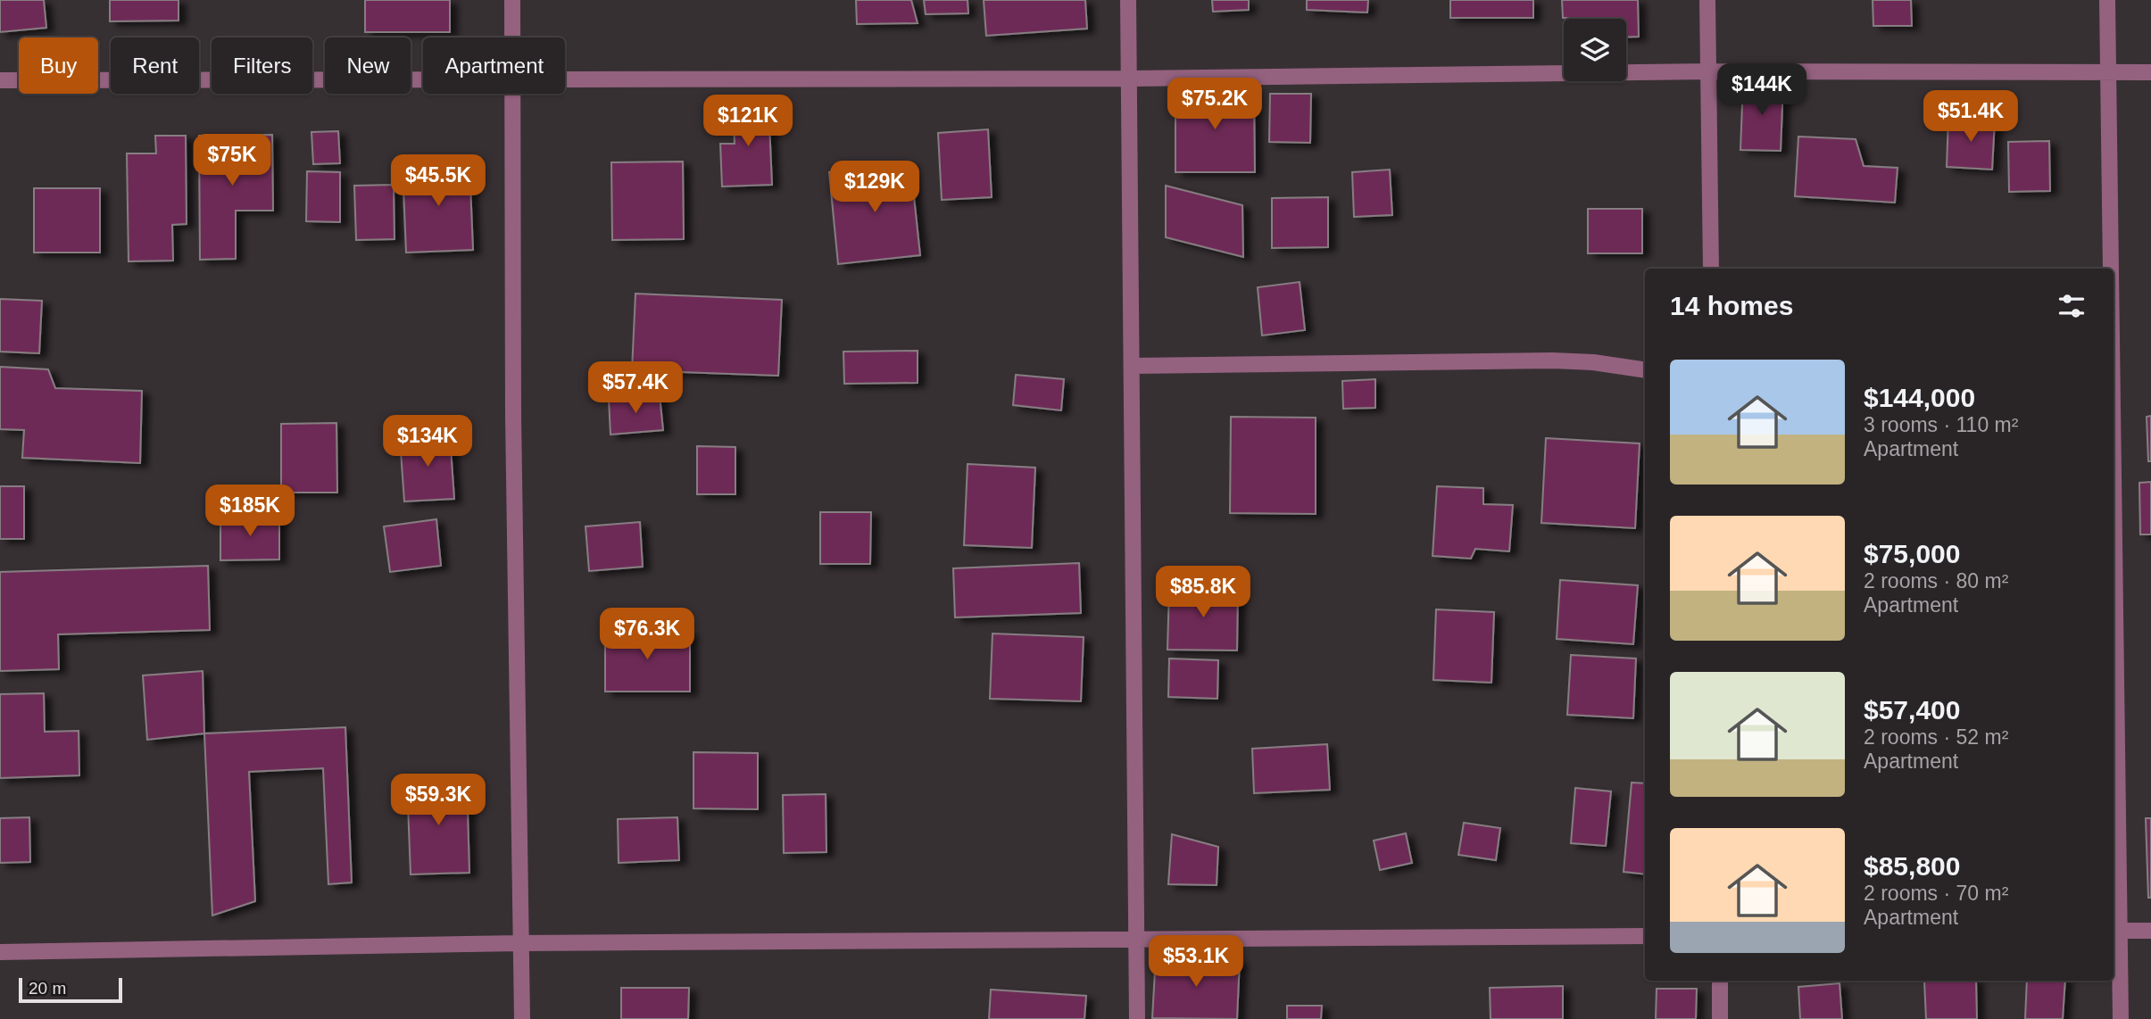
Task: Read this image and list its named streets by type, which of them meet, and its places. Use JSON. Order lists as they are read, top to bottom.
{
  "scale_bar": "20 m",
  "page": {
    "chip": [
      "Buy",
      "Rent",
      "Filters",
      "New",
      "Apartment"
    ],
    "price": [
      "$144K",
      "$75.2K",
      "$51.4K",
      "$121K",
      "$75K",
      "$45.5K",
      "$129K",
      "$57.4K",
      "$134K",
      "$185K",
      "$85.8K",
      "$76.3K",
      "$59.3K",
      "$53.1K"
    ],
    "heading": "14 homes",
    "list": [
      {
        "name": "$144,000",
        "note": "3 rooms · 110 m² · Apartment"
      },
      {
        "name": "$75,000",
        "note": "2 rooms · 80 m² · Apartment"
      },
      {
        "name": "$57,400",
        "note": "2 rooms · 52 m² · Apartment"
      },
      {
        "name": "$85,800",
        "note": "2 rooms · 70 m² · Apartment"
      }
    ],
    "scale": "20 m"
  }
}
